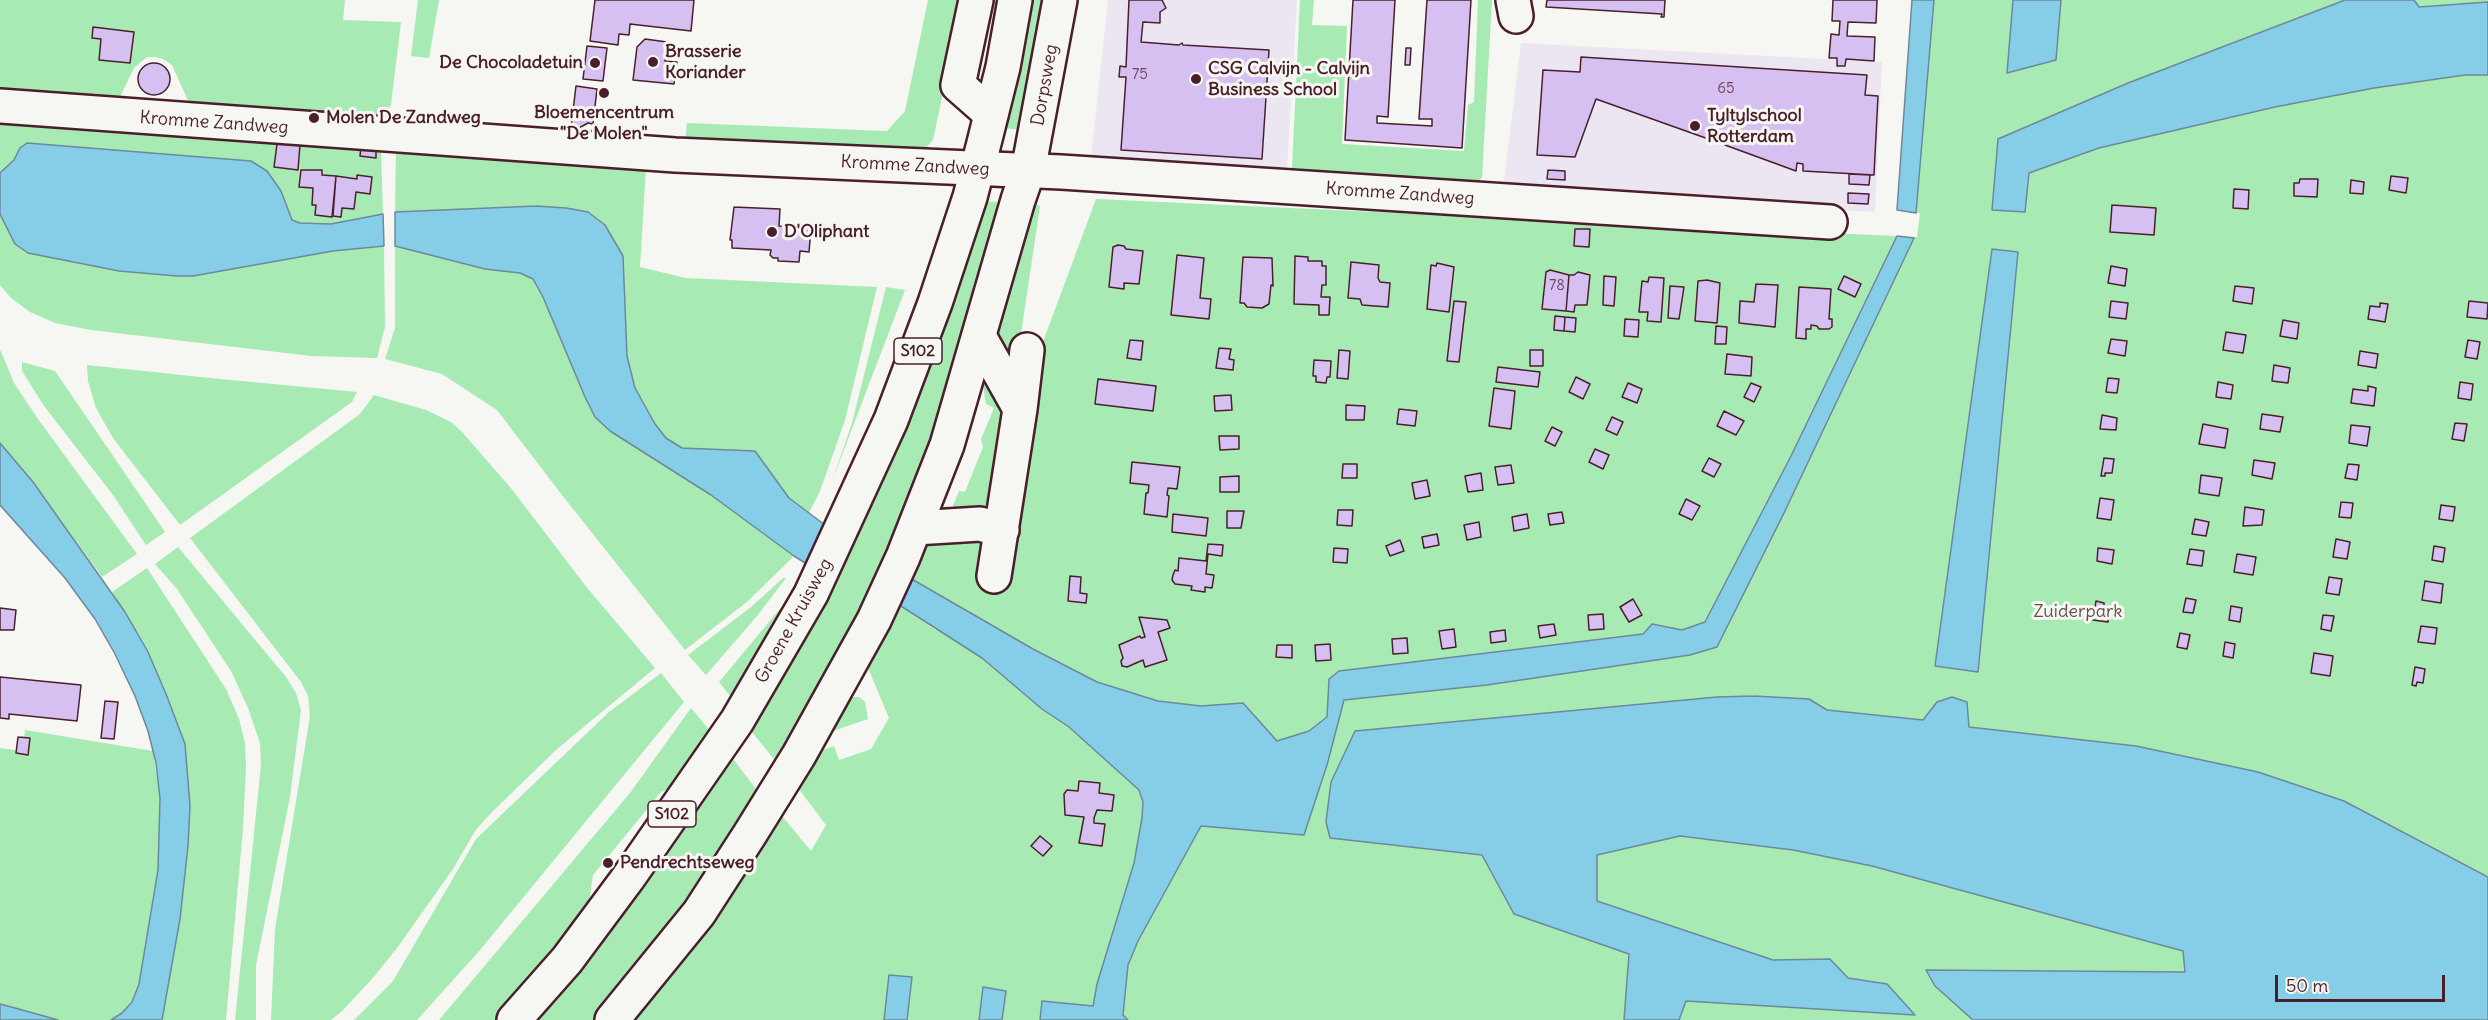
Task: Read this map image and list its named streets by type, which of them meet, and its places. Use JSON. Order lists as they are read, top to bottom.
{
  "streets": {
    "street": [
      "Dorpsweg",
      "Kromme Zandweg",
      "S102",
      "Groene Kruisweg"
    ]
  },
  "crossings": [
    ["Dorpsweg", "Kromme Zandweg"],
    ["Kromme Zandweg", "S102"],
    ["Kromme Zandweg", "Groene Kruisweg"],
    ["S102", "Groene Kruisweg"]
  ],
  "parks": ["Zuiderpark"],
  "places": [
    "Brasserie Koriander",
    "De Chocoladetuin",
    "CSG Calvijn - Calvijn Business School",
    "Bloemencentrum \"De Molen\"",
    "Molen De Zandweg",
    "Tyltylschool Rotterdam",
    "D'Oliphant",
    "Pendrechtseweg"
  ],
  "house_numbers": ["75", "65", "78"],
  "scale_bar": "50 m"
}
